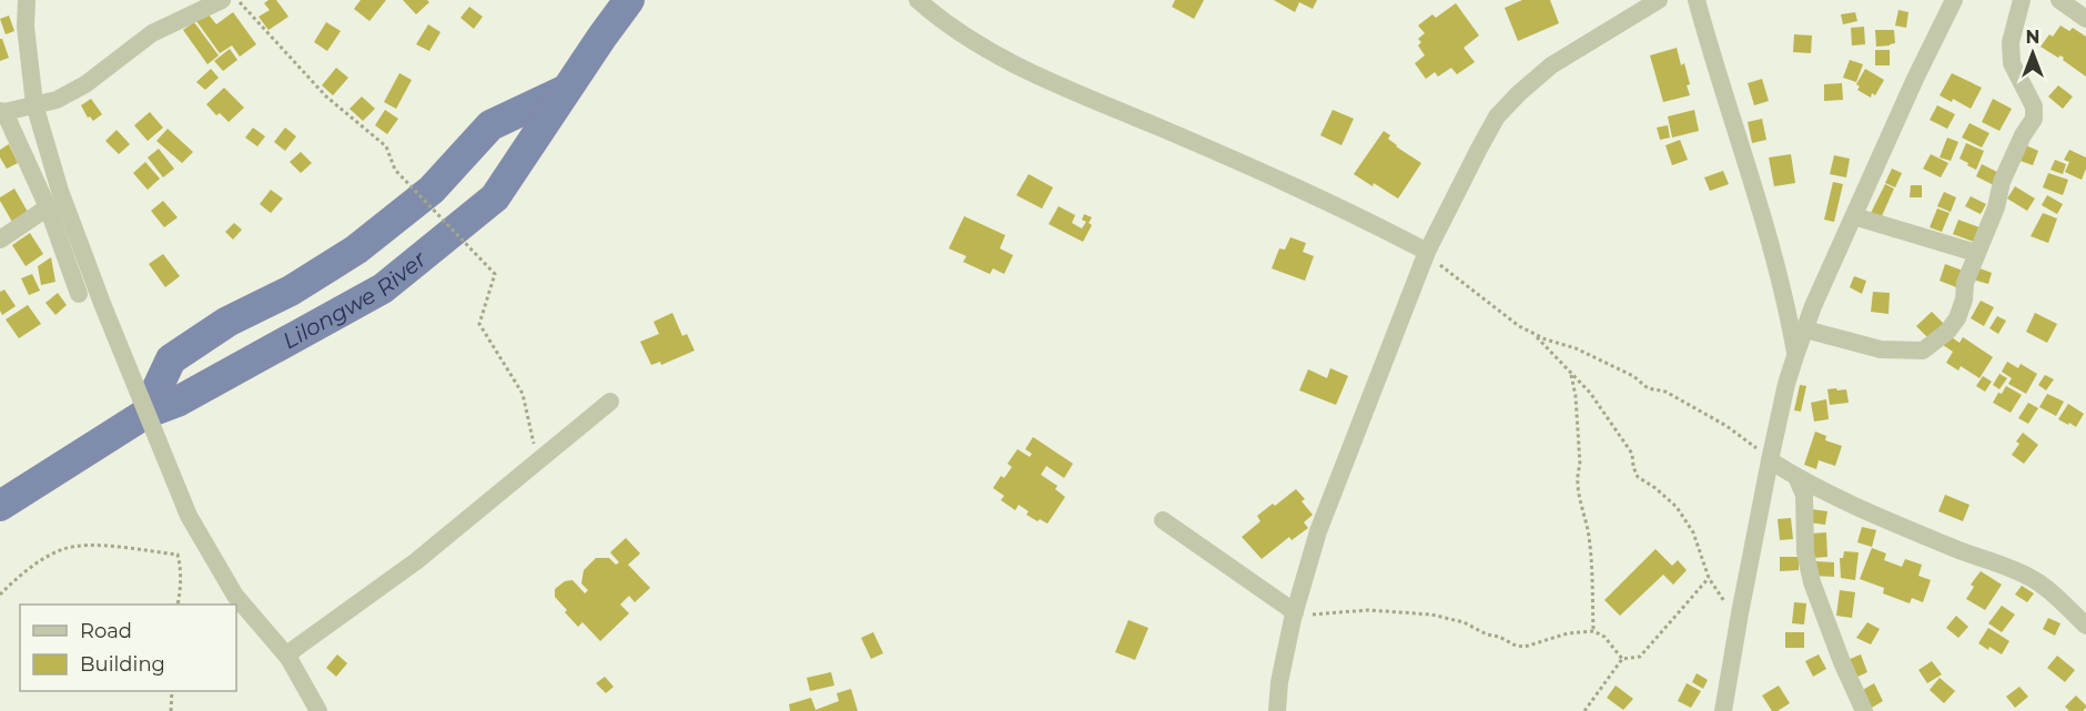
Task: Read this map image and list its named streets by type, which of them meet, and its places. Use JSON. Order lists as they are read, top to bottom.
{
  "water": ["Lilongwe River"],
  "legend": ["Road", "Building"],
  "north": "top"
}
